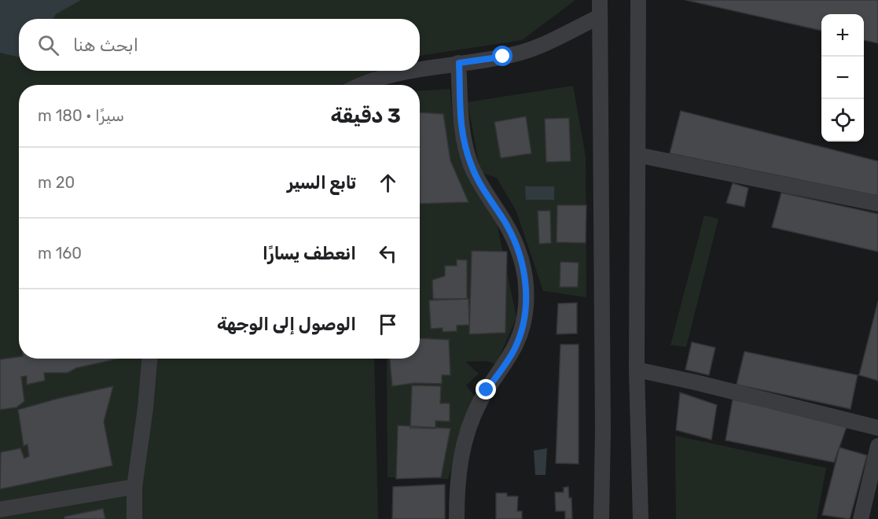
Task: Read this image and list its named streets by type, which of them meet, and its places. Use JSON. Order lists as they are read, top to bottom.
{
  "page": {
    "map_buttons": ["+", "−"],
    "search": "ابحث هنا",
    "heading": ["3 دقيقة", "سيرًا · 180 m"],
    "list": [
      ["تابع السير", "20 m"],
      ["انعطف يسارًا", "160 m"],
      "الوصول إلى الوجهة"
    ]
  }
}
